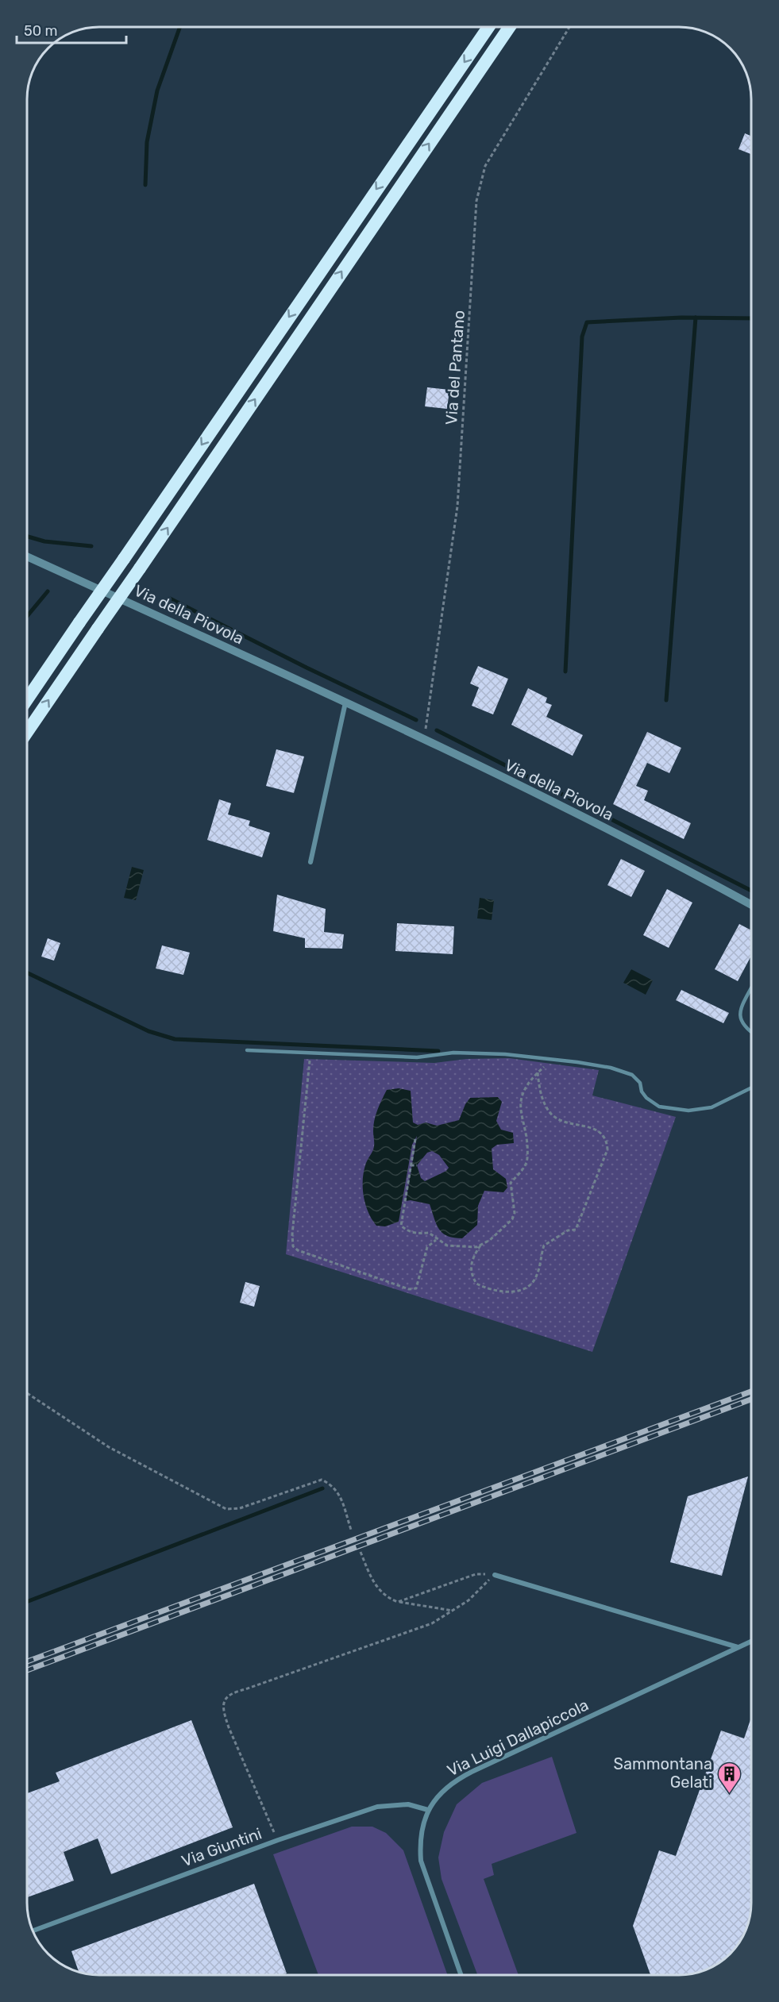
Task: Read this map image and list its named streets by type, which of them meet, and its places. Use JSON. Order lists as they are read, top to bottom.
{
  "streets": {
    "street": ["Via della Piovola", "Via Luigi Dallapiccola", "Via Giuntini"],
    "path": ["Via del Pantano"]
  },
  "crossings": [
    ["Via del Pantano", "Via della Piovola"],
    ["Via Luigi Dallapiccola", "Via Giuntini"]
  ],
  "places": {
    "building": ["Sammontana Gelati"]
  },
  "scale_bar": "50 m"
}
